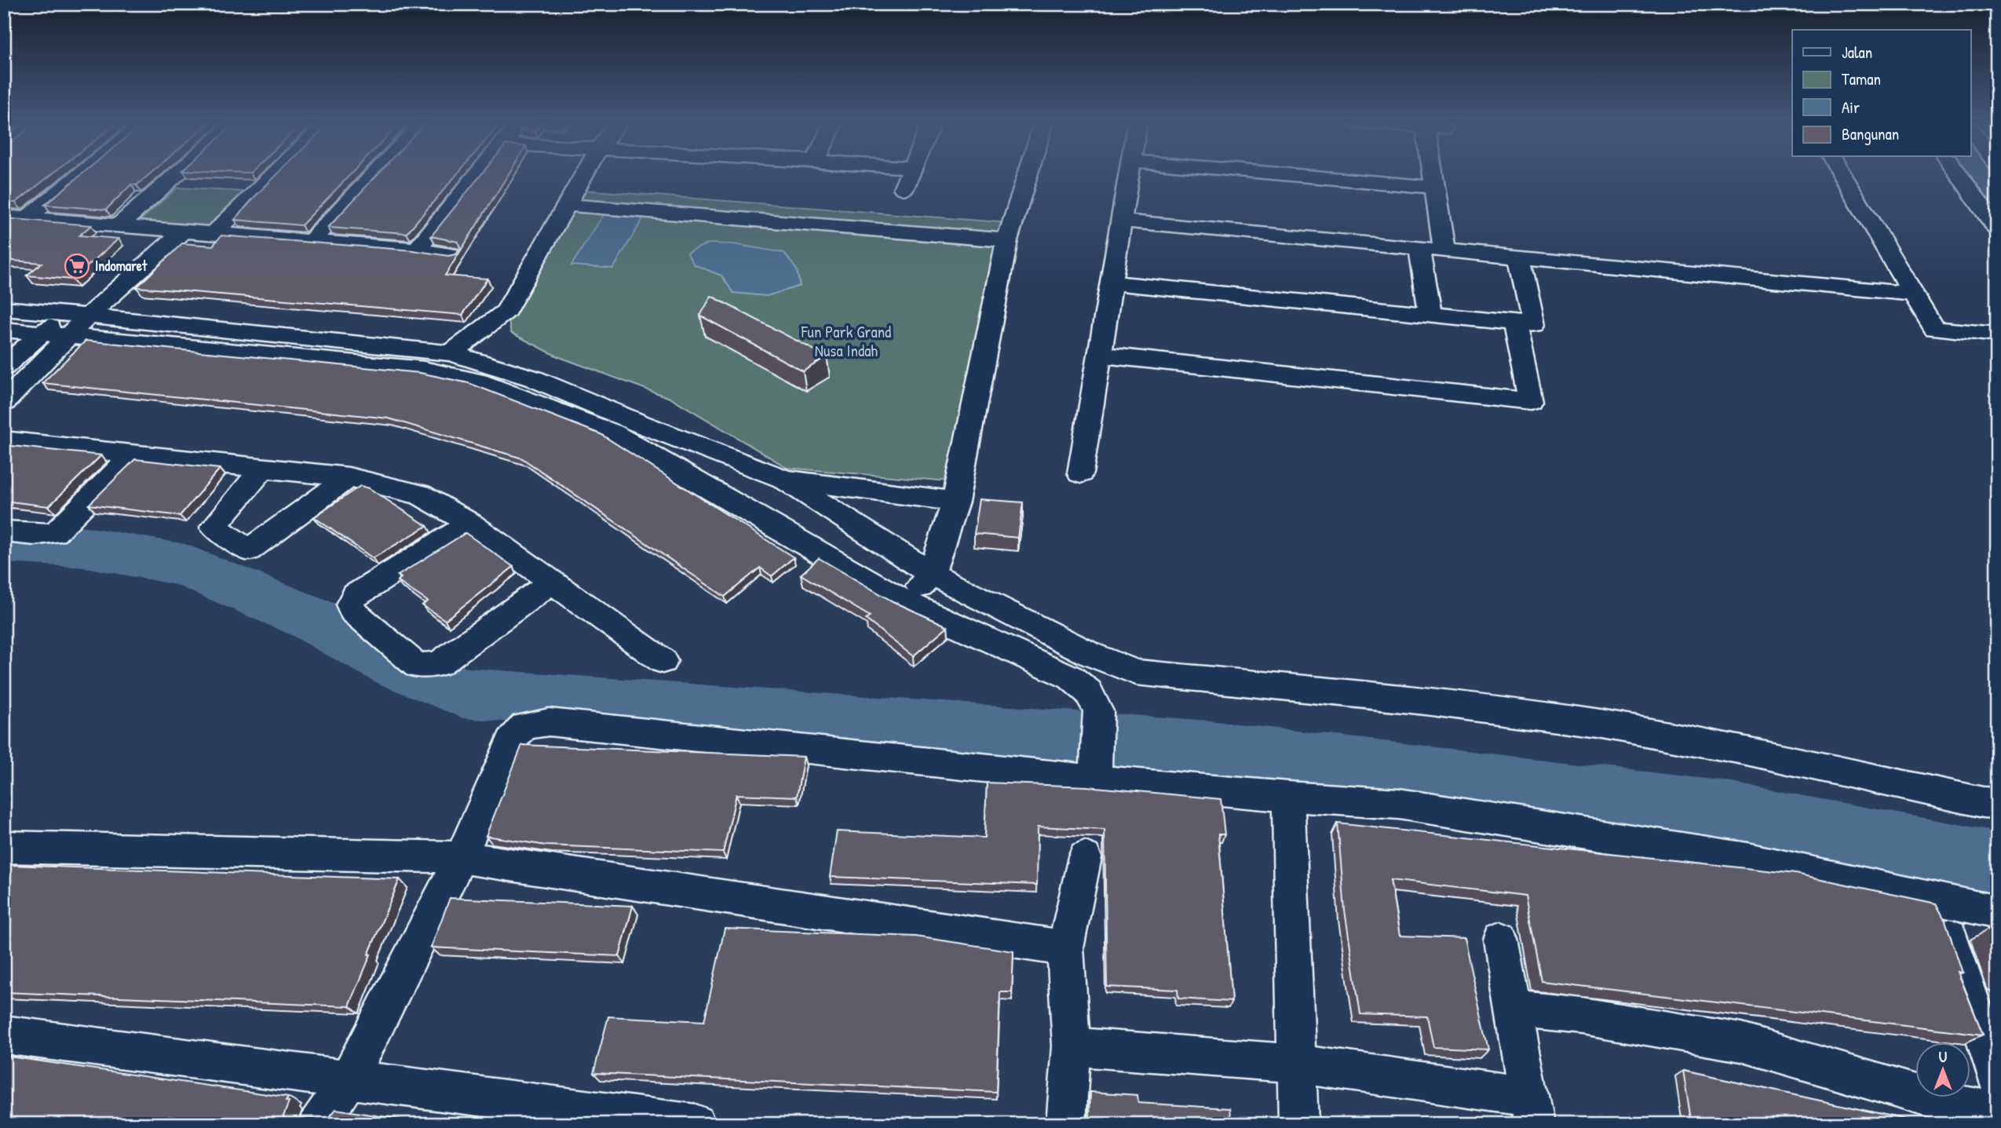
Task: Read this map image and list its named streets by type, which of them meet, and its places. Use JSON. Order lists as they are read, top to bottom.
{
  "parks": ["Fun Park Grand Nusa Indah"],
  "places": {
    "supermarket": ["Indomaret"]
  },
  "legend": [
    "Jalan",
    "Taman",
    "Air",
    "Bangunan"
  ],
  "north": "top"
}
